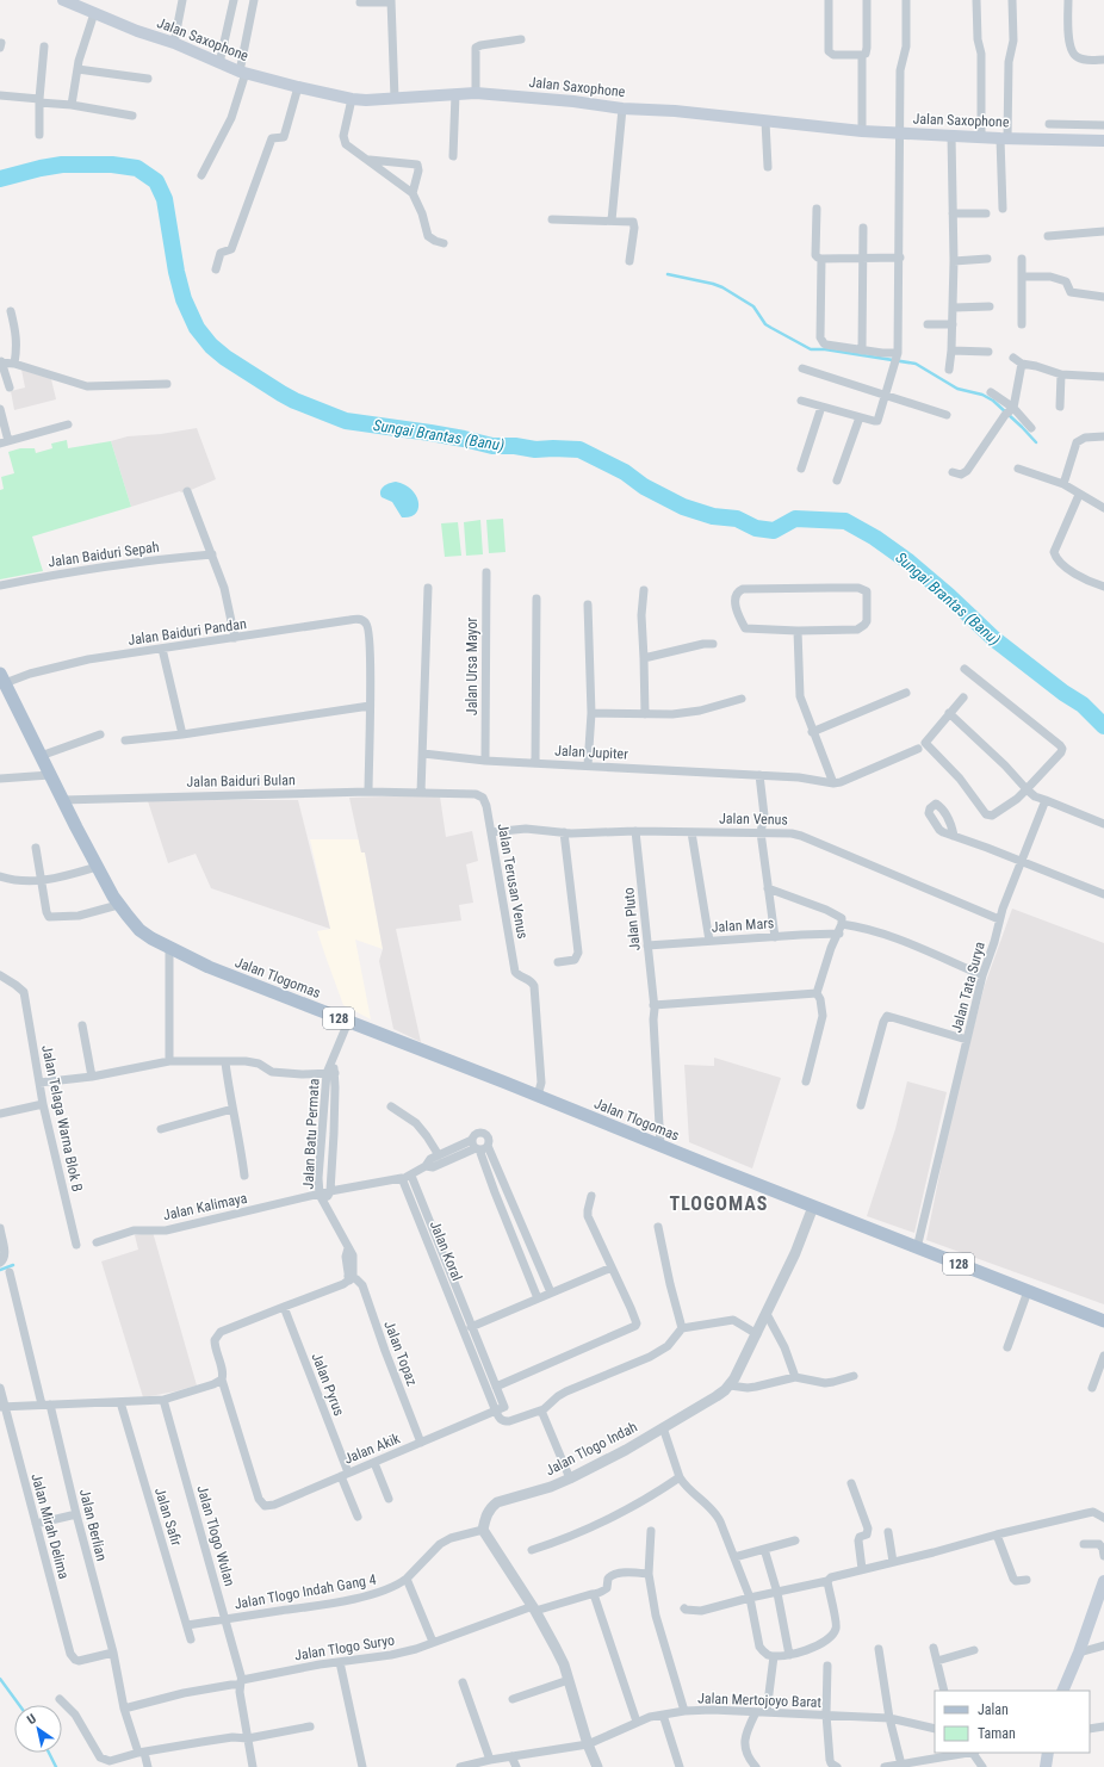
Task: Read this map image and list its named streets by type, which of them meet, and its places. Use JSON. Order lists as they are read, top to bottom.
{
  "streets": {
    "main road": ["Jalan Saxophone", "Jalan Tlogomas", "128"],
    "street": [
      "Jalan Baiduri Sepah",
      "Jalan Baiduri Pandan",
      "Jalan Ursa Mayor",
      "Jalan Jupiter",
      "Jalan Baiduri Bulan",
      "Jalan Venus",
      "Jalan Terusan Venus",
      "Jalan Pluto",
      "Jalan Mars",
      "Jalan Tata Surya",
      "Jalan Telaga Warna Blok B",
      "Jalan Batu Permata",
      "Jalan Kalimaya",
      "Jalan Koral",
      "Jalan Topaz",
      "Jalan Pyrus",
      "Jalan Akik",
      "Jalan Tlogo Indah",
      "Jalan Safir",
      "Jalan Berlian",
      "Jalan Mirah Delima",
      "Jalan Tlogo Wulan",
      "Jalan Tlogo Indah Gang 4",
      "Jalan Tlogo Suryo",
      "Jalan Mertojoyo Barat"
    ]
  },
  "crossings": [
    ["Jalan Baiduri Pandan", "Jalan Tlogomas"],
    ["Jalan Ursa Mayor", "Jalan Jupiter"],
    ["Jalan Baiduri Bulan", "Jalan Terusan Venus"],
    ["Jalan Baiduri Bulan", "Jalan Tlogomas"],
    ["Jalan Venus", "Jalan Terusan Venus"],
    ["Jalan Venus", "Jalan Pluto"],
    ["Jalan Venus", "Jalan Tata Surya"],
    ["Jalan Terusan Venus", "Jalan Tlogomas"],
    ["Jalan Pluto", "Jalan Mars"],
    ["Jalan Pluto", "Jalan Tlogomas"],
    ["Jalan Tlogomas", "128"],
    ["Jalan Tlogomas", "Jalan Batu Permata"],
    ["Jalan Tlogomas", "Jalan Tlogo Indah"],
    ["Jalan Tata Surya", "128"],
    ["128", "Jalan Tlogo Indah"],
    ["Jalan Batu Permata", "Jalan Kalimaya"],
    ["Jalan Koral", "Jalan Akik"],
    ["Jalan Topaz", "Jalan Akik"],
    ["Jalan Pyrus", "Jalan Akik"],
    ["Jalan Tlogo Indah", "Jalan Tlogo Indah Gang 4"],
    ["Jalan Safir", "Jalan Tlogo Indah Gang 4"],
    ["Jalan Berlian", "Jalan Mirah Delima"],
    ["Jalan Berlian", "Jalan Tlogo Suryo"],
    ["Jalan Tlogo Wulan", "Jalan Tlogo Indah Gang 4"],
    ["Jalan Tlogo Wulan", "Jalan Tlogo Suryo"]
  ],
  "districts": ["TLOGOMAS"],
  "water": ["Sungai Brantas (Banu)"],
  "legend": ["Jalan", "Taman"],
  "north": "top left"
}
